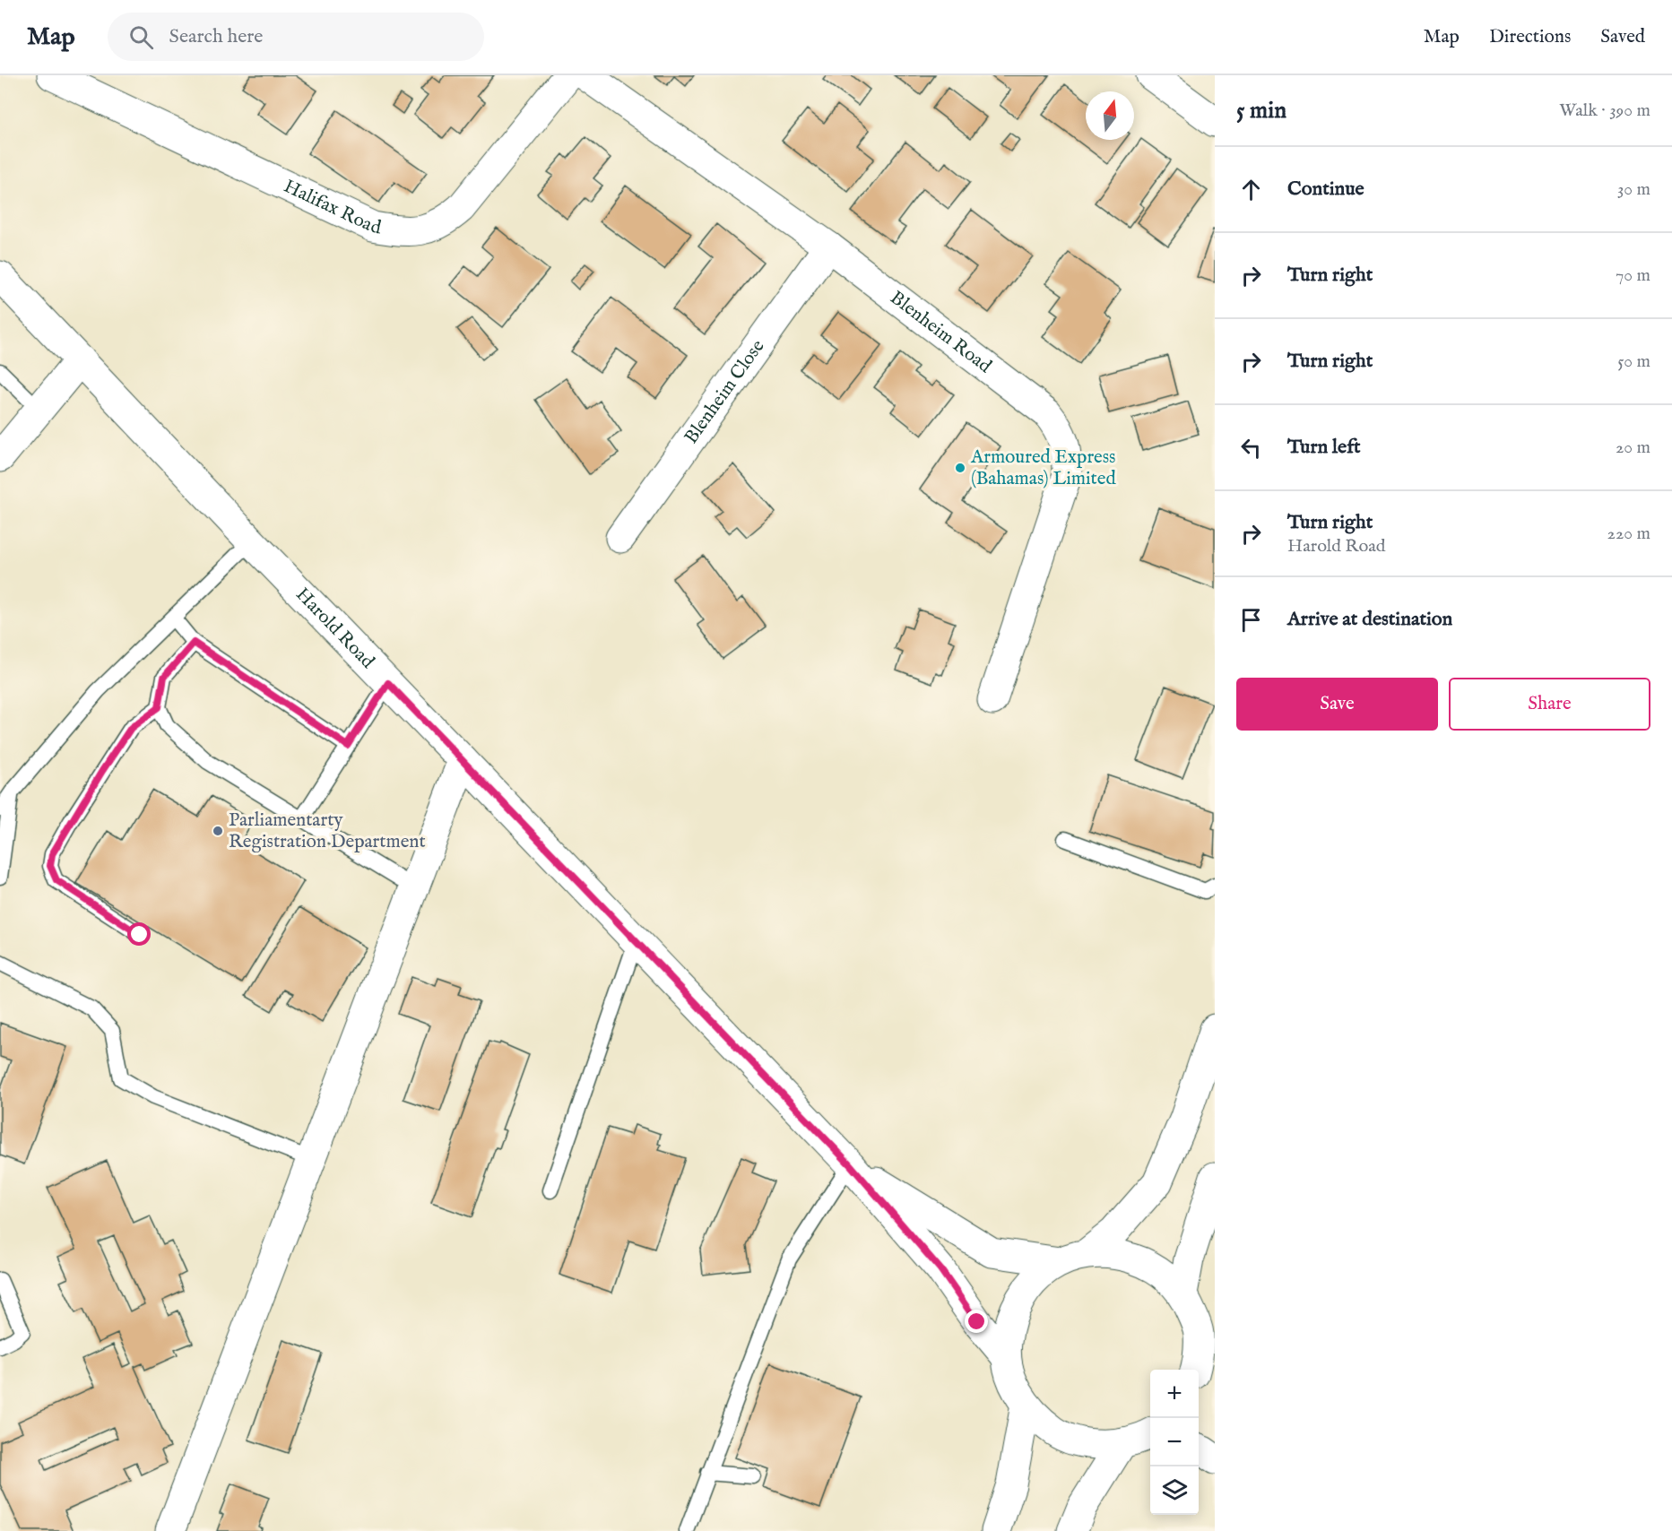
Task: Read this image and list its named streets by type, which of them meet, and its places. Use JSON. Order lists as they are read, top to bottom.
{
  "streets": {
    "main road": [
      "Halifax Road",
      "Blenheim Road",
      "Blenheim Close",
      "Harold Road"
    ]
  },
  "crossings": [
    ["Blenheim Road", "Blenheim Close"]
  ],
  "places": ["Armoured Express (Bahamas) Limited", "Parliamentarty Registration Department"],
  "north": "top",
  "page": {
    "header": "Map",
    "search": "Search here",
    "nav": ["Map", "Directions", "Saved"],
    "heading": ["5 min", "Walk · 390 m"],
    "list": [
      ["Continue", "30 m"],
      ["Turn right", "70 m"],
      ["Turn right", "50 m"],
      ["Turn left", "20 m"],
      ["Turn right", "Harold Road", "220 m"],
      "Arrive at destination"
    ],
    "buttons": ["Save", "Share"],
    "map_buttons": ["+", "−"]
  }
}
